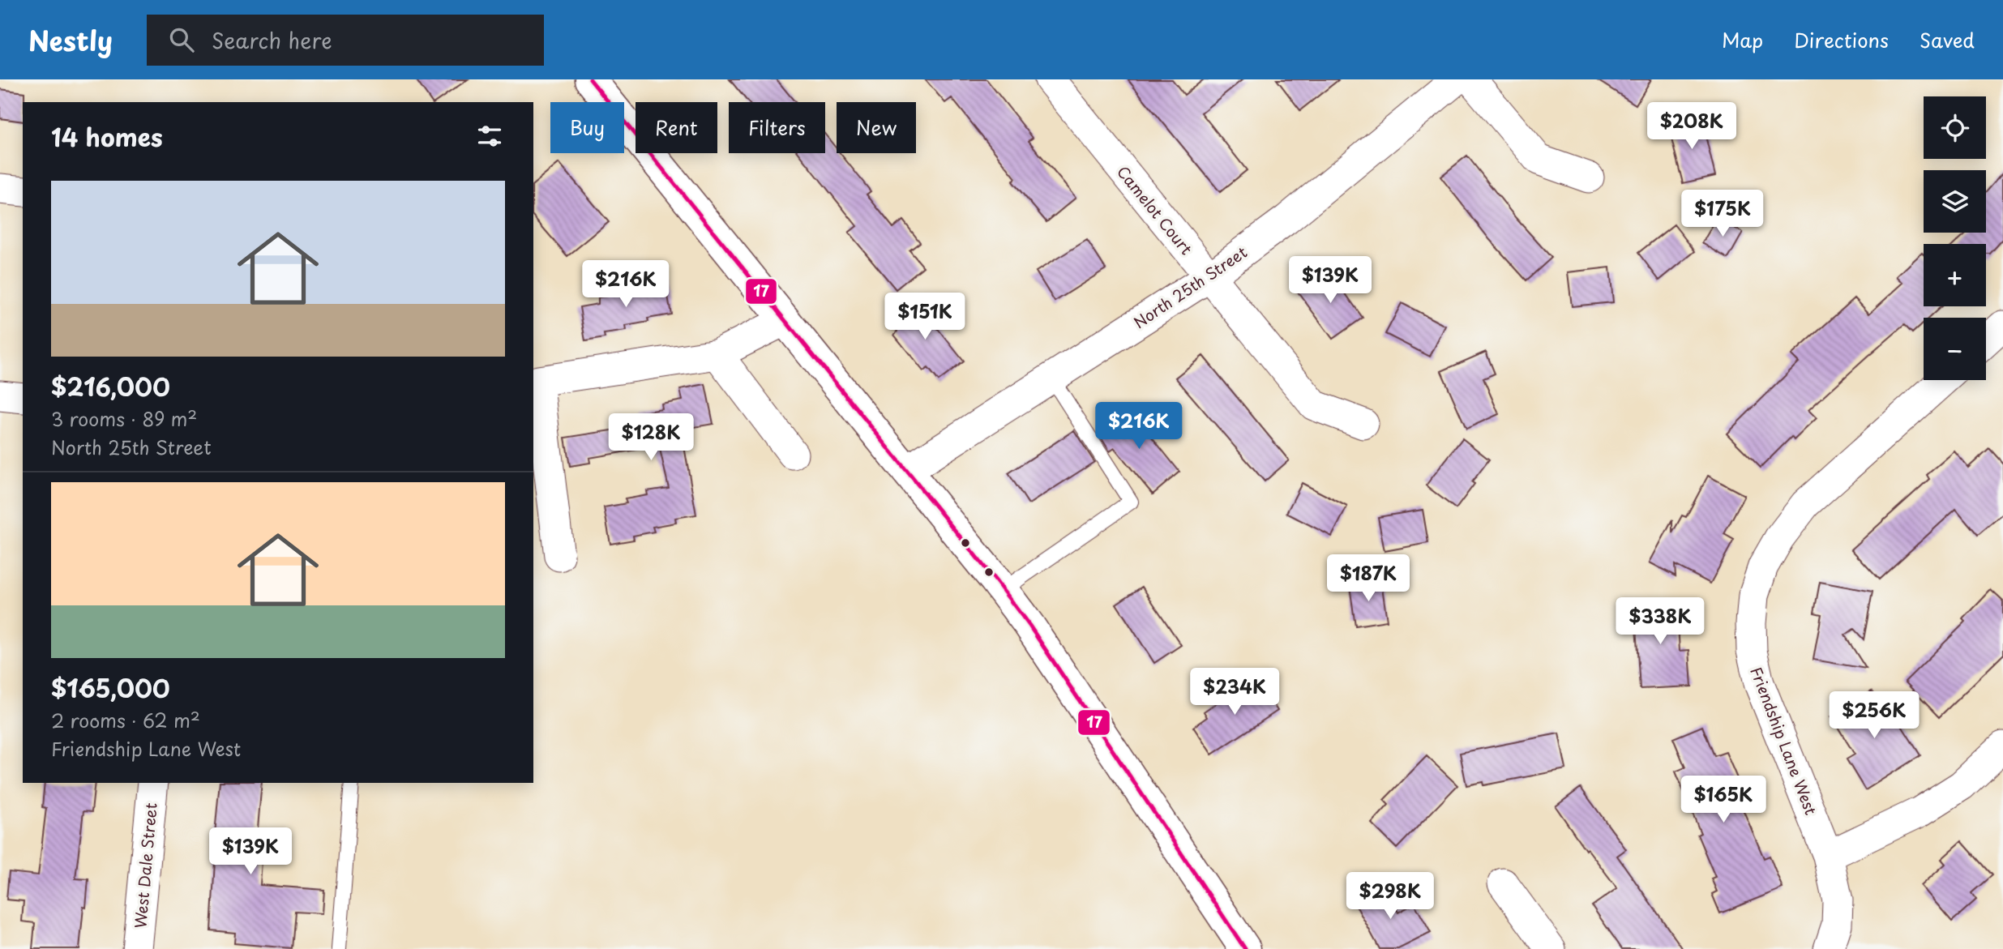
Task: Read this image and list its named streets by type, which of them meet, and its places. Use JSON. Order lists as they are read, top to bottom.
{
  "streets": {
    "street": [
      "Camelot Court",
      "North 25th Street",
      "Friendship Lane West",
      "West Dale Street"
    ]
  },
  "crossings": [
    ["Camelot Court", "North 25th Street"]
  ],
  "lines": ["transit line 17"],
  "page": {
    "header": "Nestly",
    "search": "Search here",
    "nav": ["Map", "Directions", "Saved"],
    "map_buttons": ["+", "−"],
    "price": [
      "$208K",
      "$175K",
      "$139K",
      "$216K",
      "$151K",
      "$216K",
      "$128K",
      "$187K",
      "$338K",
      "$234K",
      "$256K",
      "$165K",
      "$139K",
      "$298K"
    ],
    "chip": [
      "Buy",
      "Rent",
      "Filters",
      "New"
    ],
    "heading": "14 homes",
    "list": [
      {
        "name": "$216,000",
        "note": "3 rooms · 89 m² · North 25th Street"
      },
      {
        "name": "$165,000",
        "note": "2 rooms · 62 m² · Friendship Lane West"
      }
    ]
  }
}
